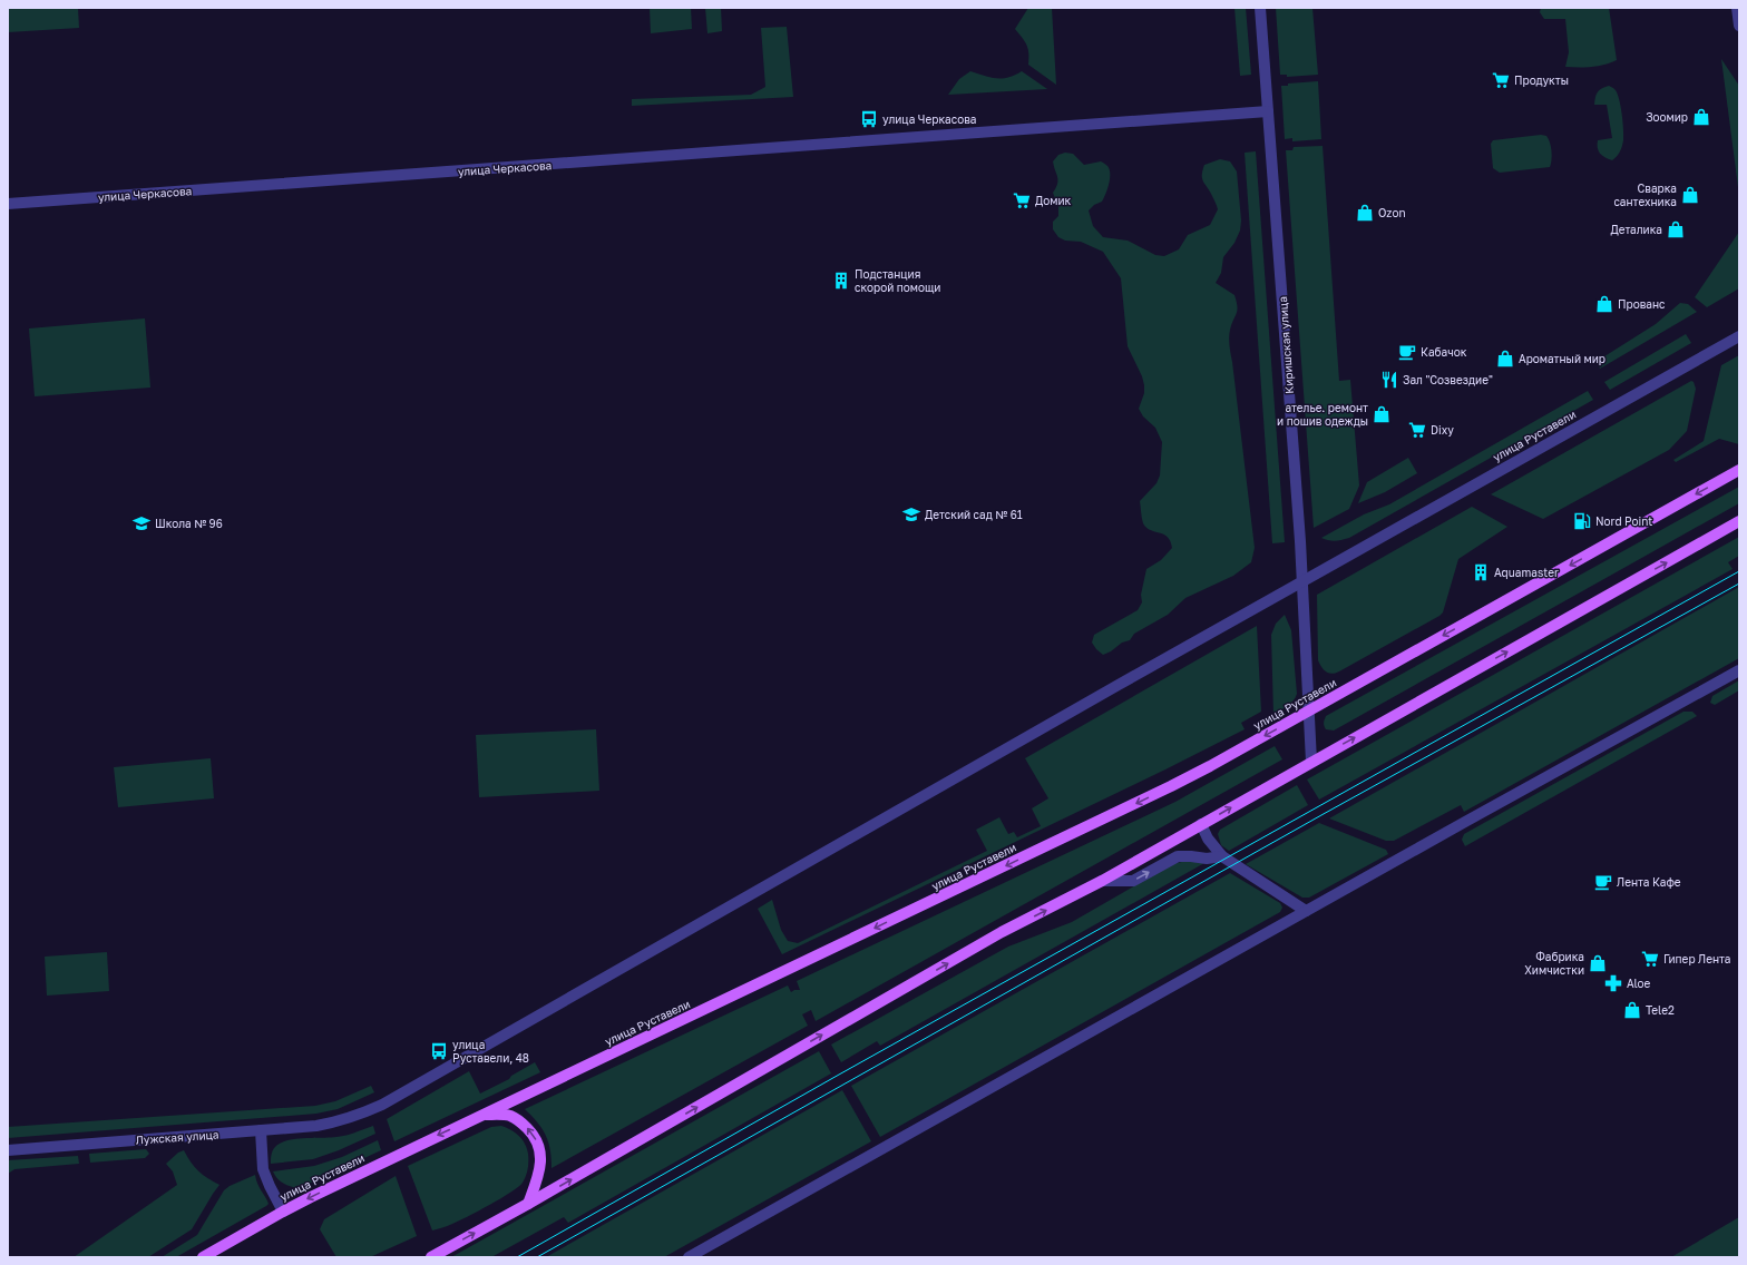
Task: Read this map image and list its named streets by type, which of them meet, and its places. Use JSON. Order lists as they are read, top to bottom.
{
  "streets": {
    "main road": ["улица Руставели"],
    "street": ["улица Черкасова", "Киришская улица", "Лужская улица"]
  },
  "crossings": [
    ["улица Черкасова", "Киришская улица"],
    ["Киришская улица", "улица Руставели"],
    ["улица Руставели", "Лужская улица"]
  ],
  "places": {
    "supermarket": [
      "Продукты",
      "Домик",
      "Dixy",
      "Гипер Лента"
    ],
    "shop": [
      "Зоомир",
      "Сварка сантехника",
      "Ozon",
      "Деталика",
      "Прованс",
      "Ароматный мир",
      "ателье. ремонт и пошив одежды",
      "Фабрика Химчистки",
      "Tele2"
    ],
    "bus stop": ["улица Черкасова", "улица Руставели, 48"],
    "building": ["Подстанция скорой помощи", "Aquamaster"],
    "cafe": ["Кабачок", "Лента Кафе"],
    "restaurant": ["Зал \"Созвездие\""],
    "school or university": ["Детский сад № 61", "Школа № 96"],
    "fuel station": ["Nord Point"],
    "pharmacy": ["Aloe"]
  }
}
